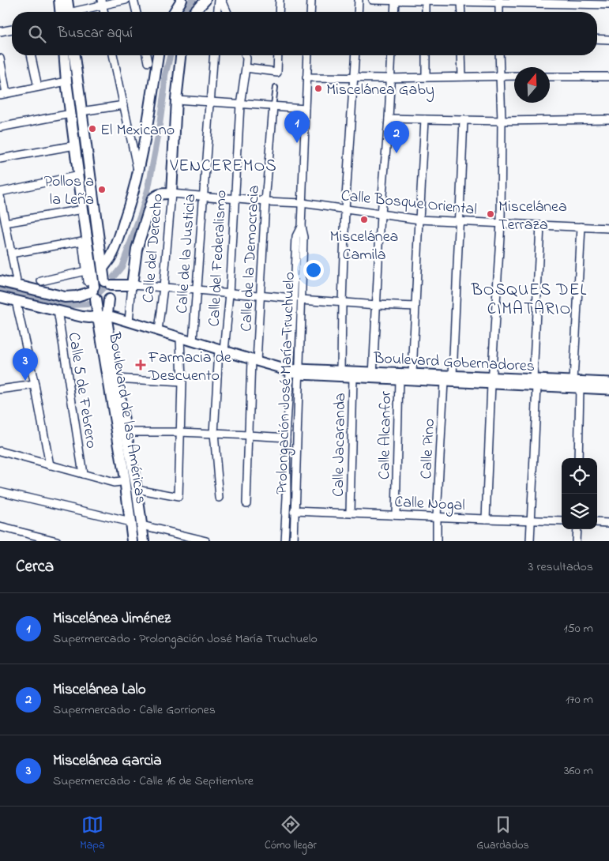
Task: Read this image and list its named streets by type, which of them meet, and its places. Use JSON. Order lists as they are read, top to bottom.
{
  "streets": {
    "main road": ["Calle del Derecho", "Boulevard de las Américas"],
    "street": [
      "Calle Bosque Oriental",
      "Calle de la Justicia",
      "Calle del Federalismo",
      "Calle de la Democracia",
      "Boulevard Gobernadores",
      "Prolongación José María Truchuelo",
      "Calle 5 de Febrero",
      "Calle Alcanfor",
      "Calle Jacaranda",
      "Calle Pino",
      "Calle Nogal"
    ]
  },
  "crossings": [
    ["Calle Bosque Oriental", "Calle del Derecho"],
    ["Calle Bosque Oriental", "Calle de la Justicia"],
    ["Calle Bosque Oriental", "Calle del Federalismo"],
    ["Calle Bosque Oriental", "Calle de la Democracia"],
    ["Calle Bosque Oriental", "Prolongación José María Truchuelo"],
    ["Boulevard Gobernadores", "Prolongación José María Truchuelo"],
    ["Boulevard Gobernadores", "Calle Alcanfor"],
    ["Boulevard Gobernadores", "Calle Jacaranda"],
    ["Boulevard Gobernadores", "Calle Pino"],
    ["Prolongación José María Truchuelo", "Calle Nogal"],
    ["Calle Alcanfor", "Calle Nogal"],
    ["Calle Jacaranda", "Calle Nogal"],
    ["Calle Pino", "Calle Nogal"]
  ],
  "districts": ["VENCEREMOS", "BOSQUES DEL CIMATARIO"],
  "places": {
    "other": [
      "Miscelánea Gaby",
      "El Mexicano",
      "Pollos a la Leña",
      "Miscelánea Terraza",
      "Miscelánea Camila"
    ],
    "health": ["Farmacia de Descuento"]
  },
  "north": "top",
  "page": {
    "search": "Buscar aquí",
    "pins": ["1", "2", "3"],
    "heading": ["Cerca", "3 resultados"],
    "list": [
      {
        "mark": "1",
        "name": "Miscelánea Jiménez",
        "note": "Supermercado · Prolongación José María Truchuelo",
        "value": "150 m"
      },
      {
        "mark": "2",
        "name": "Miscelánea Lalo",
        "note": "Supermercado · Calle Gorriones",
        "value": "170 m"
      },
      {
        "mark": "3",
        "name": "Miscelánea Garcia",
        "note": "Supermercado · Calle 16 de Septiembre",
        "value": "360 m"
      }
    ],
    "nav": ["Mapa", "Cómo llegar", "Guardados"]
  }
}
